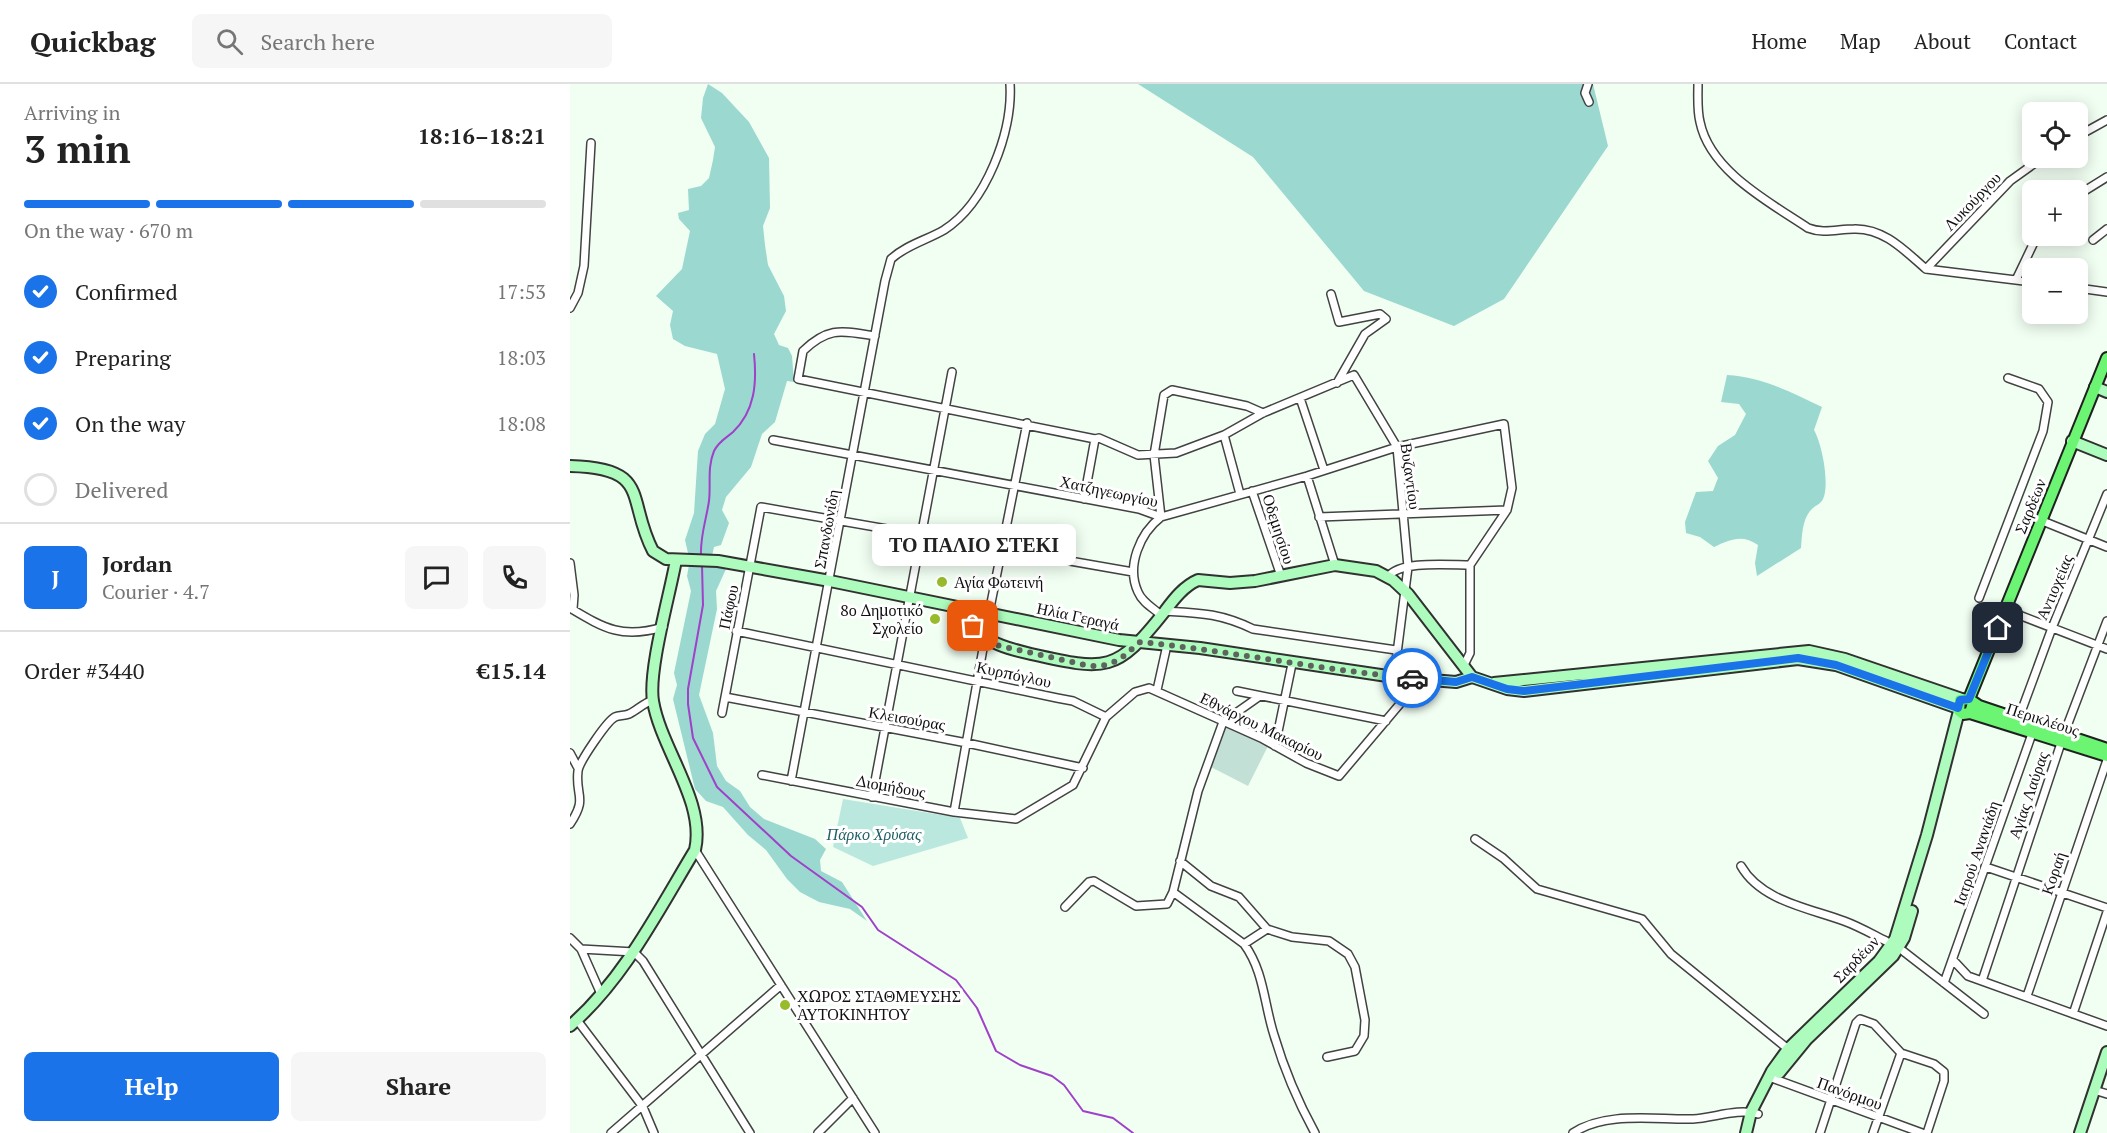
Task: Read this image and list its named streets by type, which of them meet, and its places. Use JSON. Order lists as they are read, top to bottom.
{
  "streets": {
    "main road": ["Σαρδέων", "Περικλέους"],
    "street": [
      "Λυκούργου",
      "Βυζαντίου",
      "Χατζηγεωργίου",
      "Σπανδωνίδη",
      "Οδεμησίου",
      "Αντιοχείας",
      "Πάφου",
      "Ηλία Γεραγά",
      "Κυρπόγλου",
      "Κλεισούρας",
      "Εθνάρχου Μακαρίου",
      "Διομήδους",
      "Αγίας Λαύρας",
      "Ιατρού Ανανιάδη",
      "Κοραή",
      "Πανόρμου"
    ]
  },
  "crossings": [
    ["Βυζαντίου", "Χατζηγεωργίου"],
    ["Βυζαντίου", "Ηλία Γεραγά"],
    ["Χατζηγεωργίου", "Σπανδωνίδη"],
    ["Χατζηγεωργίου", "Οδεμησίου"],
    ["Σαρδέων", "Περικλέους"],
    ["Σαρδέων", "Πανόρμου"],
    ["Σπανδωνίδη", "Πάφου"],
    ["Σπανδωνίδη", "Ηλία Γεραγά"],
    ["Σπανδωνίδη", "Κυρπόγλου"],
    ["Σπανδωνίδη", "Κλεισούρας"],
    ["Σπανδωνίδη", "Διομήδους"],
    ["Αντιοχείας", "Περικλέους"],
    ["Πάφου", "Ηλία Γεραγά"],
    ["Πάφου", "Κυρπόγλου"],
    ["Πάφου", "Κλεισούρας"],
    ["Ηλία Γεραγά", "Εθνάρχου Μακαρίου"],
    ["Κλεισούρας", "Διομήδους"],
    ["Περικλέους", "Αγίας Λαύρας"],
    ["Περικλέους", "Ιατρού Ανανιάδη"],
    ["Περικλέους", "Κοραή"]
  ],
  "parks": ["Πάρκο Χρύσας"],
  "places": [
    "Αγία Φωτεινή",
    "8ο Δημοτικό Σχολείο",
    "ΤΟ ΠΑΛΙΟ ΣΤΕΚΙ",
    "ΧΩΡΟΣ ΣΤΑΘΜΕΥΣΗΣ ΑΥΤΟΚΙΝΗΤΟΥ"
  ],
  "page": {
    "header": "Quickbag",
    "search": "Search here",
    "nav": [
      "Home",
      "Map",
      "About",
      "Contact"
    ],
    "heading": ["3 min", "Arriving in", "18:16–18:21"],
    "panel": [
      "Jordan",
      "Courier · 4.7",
      "Order #3440",
      "€15.14"
    ],
    "map_buttons": ["+", "−"],
    "bar": "On the way · 670 m",
    "list": [
      ["Confirmed", "17:53"],
      ["Preparing", "18:03"],
      ["On the way", "18:08"],
      "Delivered"
    ],
    "bubble": "ΤΟ ΠΑΛΙΟ ΣΤΕΚΙ",
    "round": "J",
    "buttons": ["Help", "Share"]
  }
}
